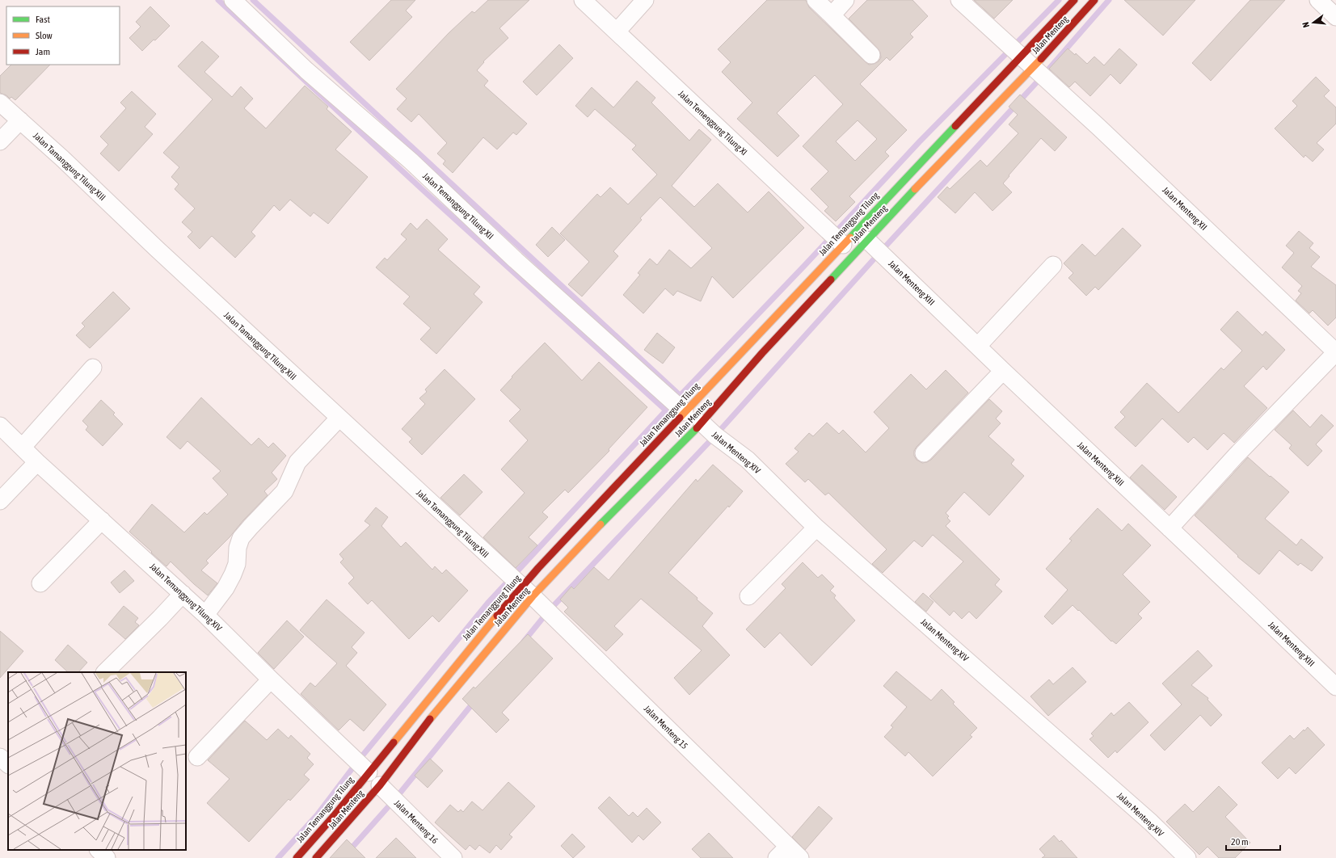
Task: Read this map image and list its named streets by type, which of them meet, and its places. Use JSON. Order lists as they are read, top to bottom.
{
  "streets": {
    "street": [
      "Jalan Menteng",
      "Jalan Temenggung Tilung XI",
      "Jalan Tamanggung Tilung XIII",
      "Jalan Temanggung Tilung XII",
      "Jalan Menteng XII",
      "Jalan Temanggung Tilung",
      "Jalan Menteng XIII",
      "Jalan Menteng XIV",
      "Jalan Temanggung Tilung XIV",
      "Jalan Menteng 15",
      "Jalan Menteng 16"
    ]
  },
  "crossings": [
    ["Jalan Menteng", "Jalan Tamanggung Tilung XIII"],
    ["Jalan Menteng", "Jalan Menteng XII"],
    ["Jalan Menteng", "Jalan Temanggung Tilung"],
    ["Jalan Menteng", "Jalan Menteng XIII"],
    ["Jalan Menteng", "Jalan Menteng XIV"],
    ["Jalan Menteng", "Jalan Menteng 15"],
    ["Jalan Menteng", "Jalan Menteng 16"],
    ["Jalan Temenggung Tilung XI", "Jalan Temanggung Tilung"],
    ["Jalan Tamanggung Tilung XIII", "Jalan Temanggung Tilung"],
    ["Jalan Tamanggung Tilung XIII", "Jalan Menteng 15"],
    ["Jalan Temanggung Tilung XII", "Jalan Temanggung Tilung"],
    ["Jalan Menteng XII", "Jalan Temanggung Tilung"],
    ["Jalan Temanggung Tilung", "Jalan Temanggung Tilung XIV"],
    ["Jalan Temanggung Tilung", "Jalan Menteng 15"]
  ],
  "legend": ["Fast", "Slow", "Jam"],
  "scale_bar": "20 m",
  "north": "left"
}
